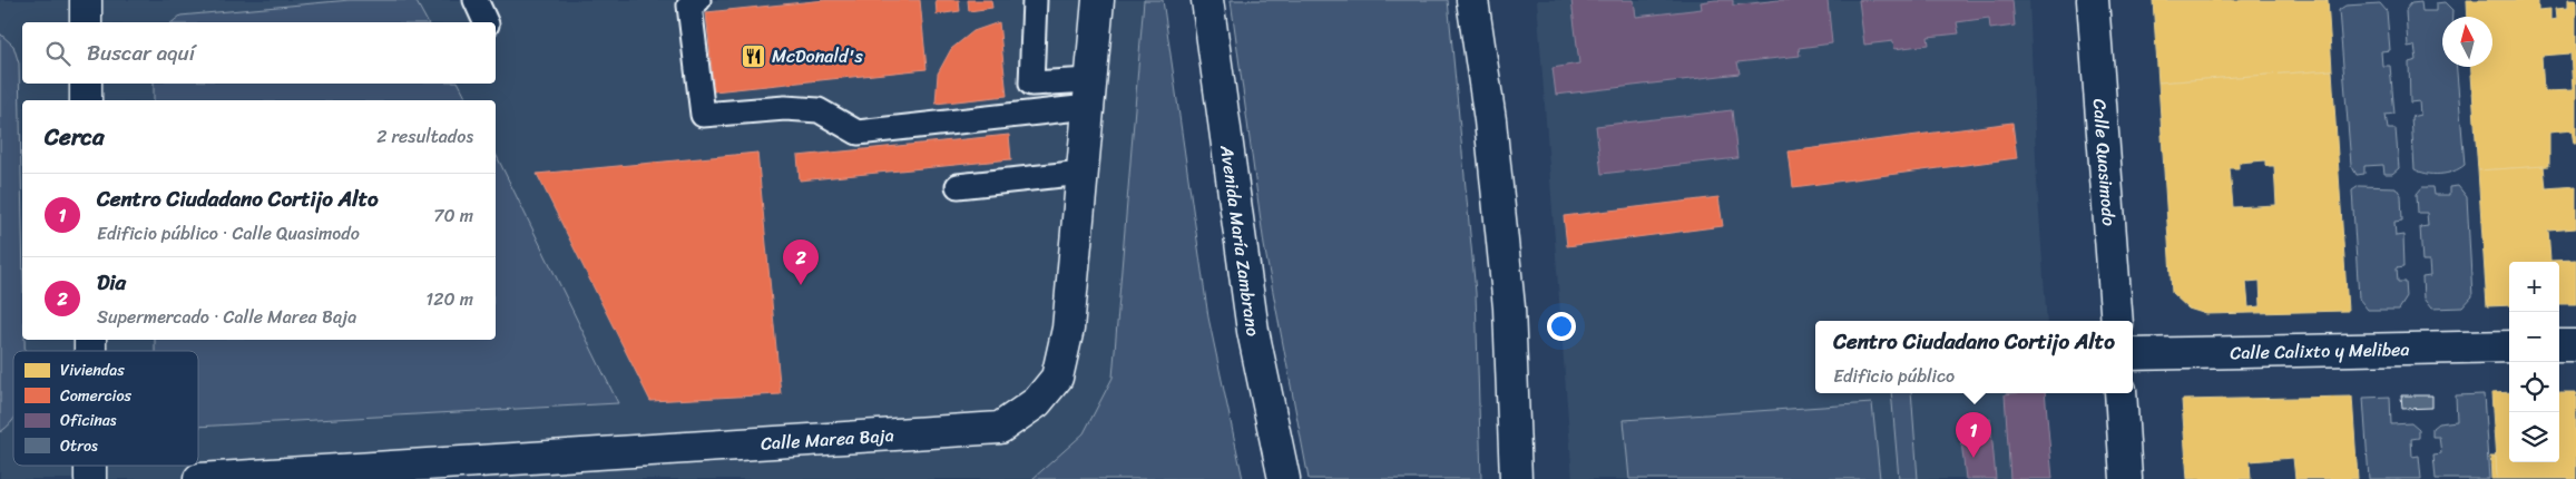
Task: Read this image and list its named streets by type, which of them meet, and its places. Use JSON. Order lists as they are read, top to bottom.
{
  "streets": {
    "street": [
      "Calle Quasimodo",
      "Avenida María Zambrano",
      "Calle Calixto y Melibea",
      "Calle Marea Baja"
    ]
  },
  "places": {
    "restaurant": ["McDonald's"]
  },
  "legend": [
    "Viviendas",
    "Comercios",
    "Oficinas",
    "Otros"
  ],
  "north": "top",
  "page": {
    "search": "Buscar aquí",
    "heading": ["Cerca", "2 resultados"],
    "list": [
      {
        "mark": "1",
        "name": "Centro Ciudadano Cortijo Alto",
        "note": "Edificio público · Calle Quasimodo",
        "value": "70 m"
      },
      {
        "mark": "2",
        "name": "Dia",
        "note": "Supermercado · Calle Marea Baja",
        "value": "120 m"
      }
    ],
    "pins": ["2", "1"],
    "map_buttons": ["+", "−"],
    "popup": ["Centro Ciudadano Cortijo Alto", "Edificio público"]
  }
}
